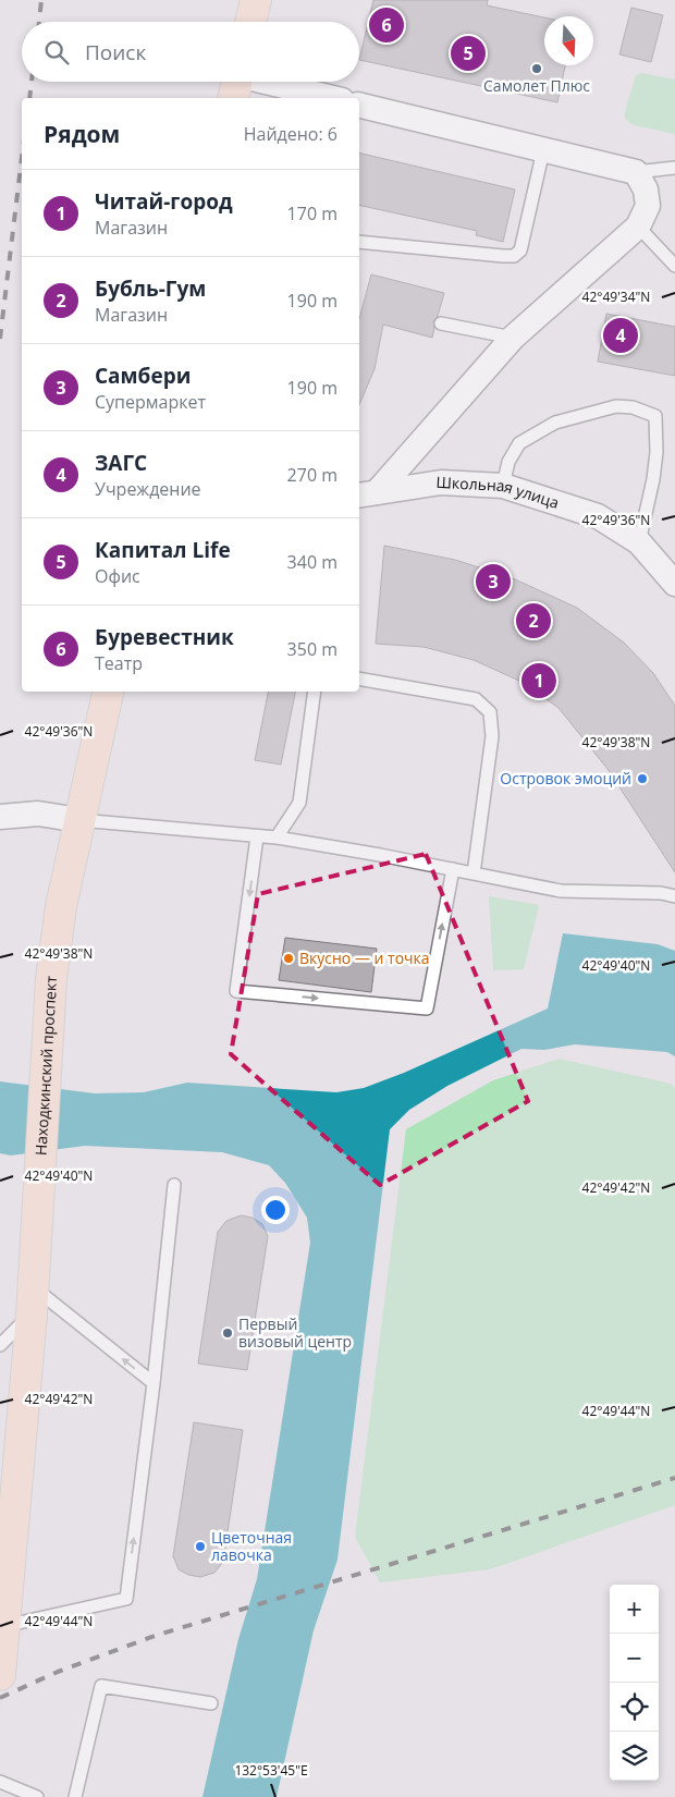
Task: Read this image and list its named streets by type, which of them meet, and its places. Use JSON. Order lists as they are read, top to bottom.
{
  "streets": {
    "main road": ["Находкинский проспект"],
    "street": ["Школьная улица"]
  },
  "places": [
    "Самолет Плюс",
    "Островок эмоций",
    "Вкусно — и точка",
    "Первый визовый центр",
    "Цветочная лавочка"
  ],
  "north": "bottom",
  "page": {
    "pins": [
      "6",
      "5",
      "4",
      "3",
      "2",
      "1"
    ],
    "search": "Поиск",
    "heading": ["Рядом", "Найдено: 6"],
    "list": [
      {
        "mark": "1",
        "name": "Читай-город",
        "note": "Магазин",
        "value": "170 m"
      },
      {
        "mark": "2",
        "name": "Бубль-Гум",
        "note": "Магазин",
        "value": "190 m"
      },
      {
        "mark": "3",
        "name": "Самбери",
        "note": "Супермаркет",
        "value": "190 m"
      },
      {
        "mark": "4",
        "name": "ЗАГС",
        "note": "Учреждение",
        "value": "270 m"
      },
      {
        "mark": "5",
        "name": "Капитал Life",
        "note": "Офис",
        "value": "340 m"
      },
      {
        "mark": "6",
        "name": "Буревестник",
        "note": "Театр",
        "value": "350 m"
      }
    ],
    "map_buttons": ["+", "−"]
  },
  "coordinates": [
    "42°49'34\"N",
    "42°49'36\"N",
    "42°49'38\"N",
    "42°49'40\"N",
    "42°49'42\"N",
    "42°49'44\"N",
    "132°53'45\"E"
  ]
}
